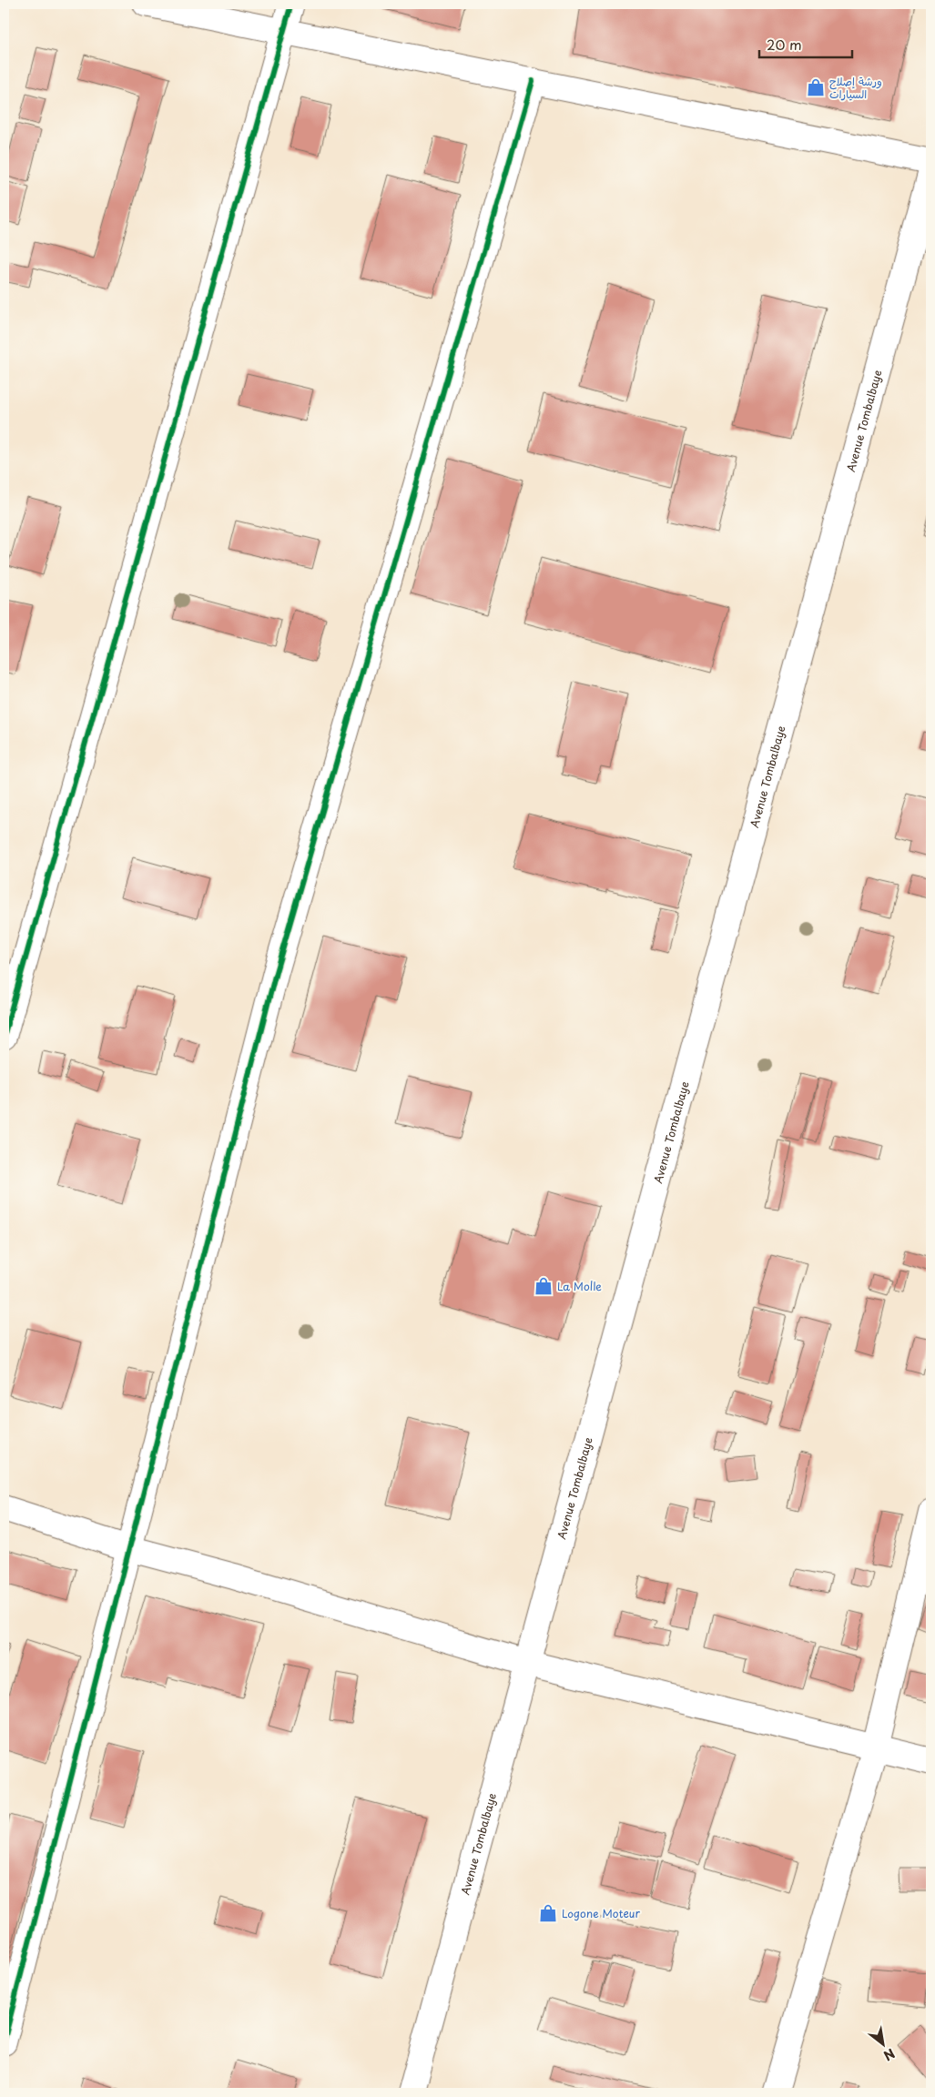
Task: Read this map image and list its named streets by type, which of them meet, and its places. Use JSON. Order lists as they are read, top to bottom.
{
  "streets": {
    "street": ["Avenue Tombalbaye"]
  },
  "places": {
    "shop": ["ورشة إصلاح السيارات", "La Molle", "Logone Moteur"]
  },
  "scale_bar": "20 m",
  "north": "bottom right"
}
